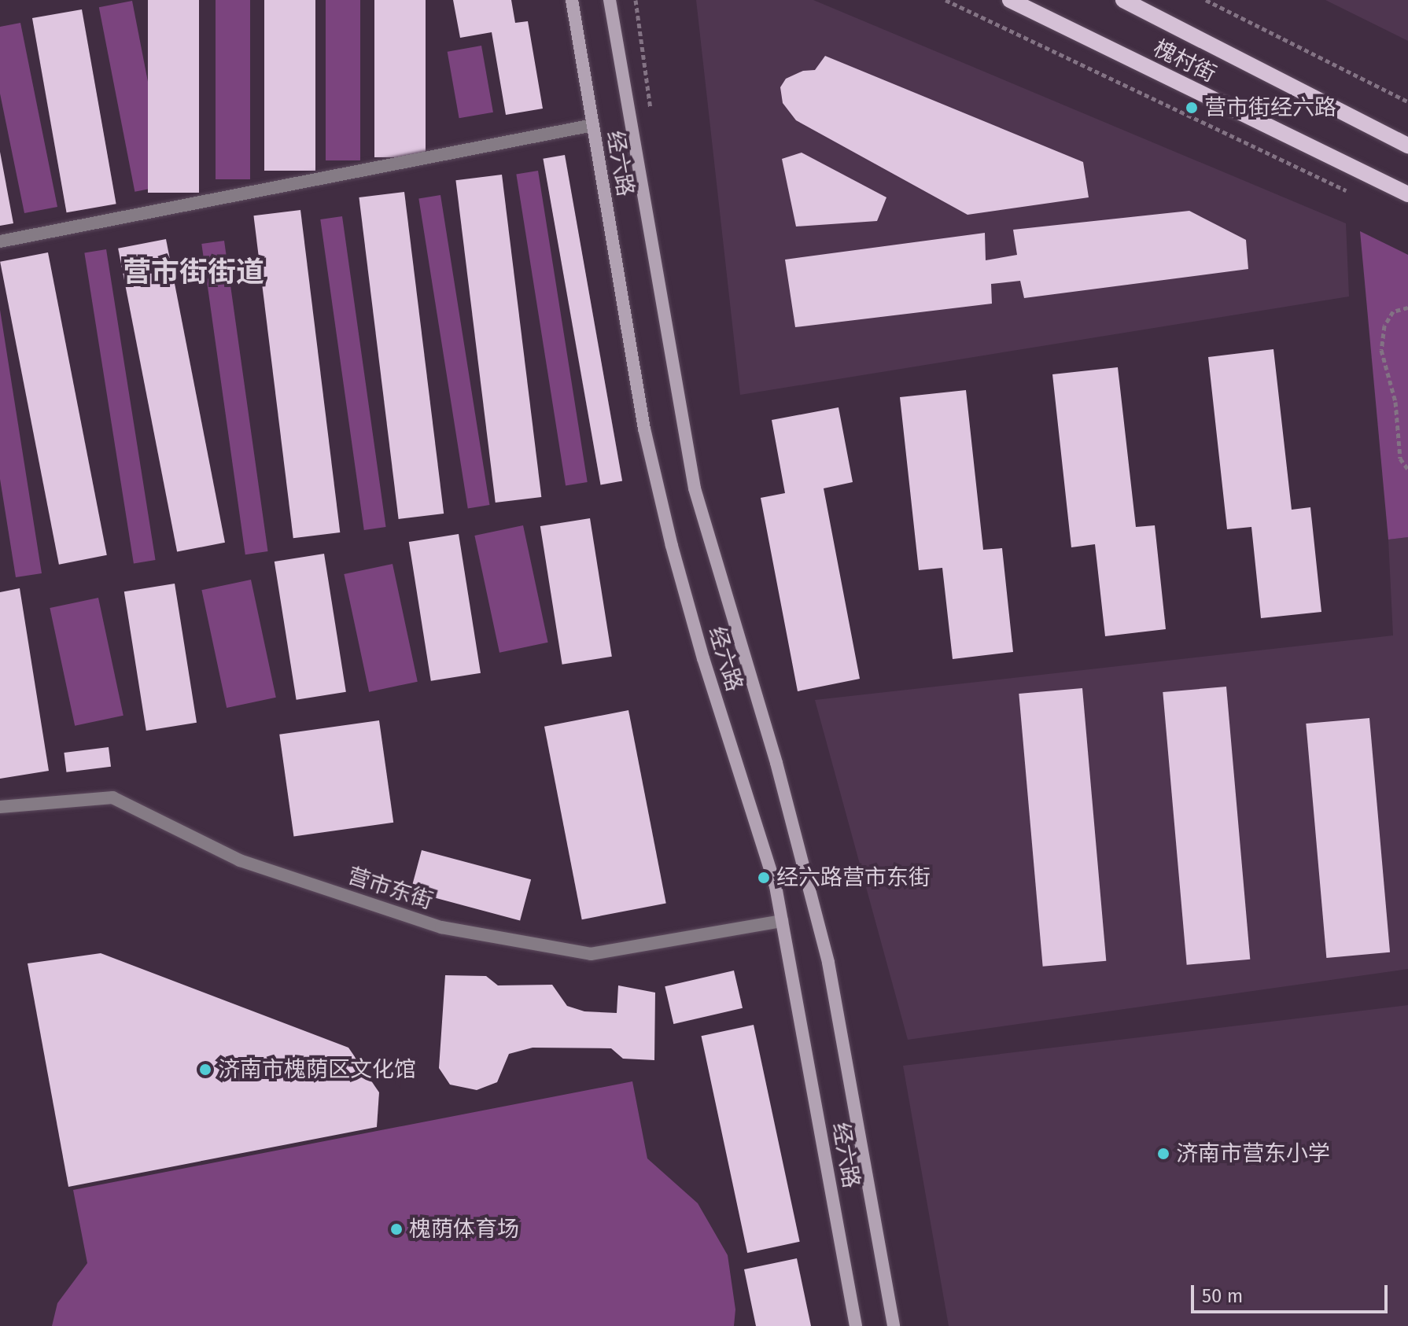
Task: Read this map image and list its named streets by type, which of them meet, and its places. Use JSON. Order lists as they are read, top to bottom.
{
  "streets": {
    "main road": ["槐村街", "经六路"],
    "street": ["营市东街"]
  },
  "crossings": [
    ["经六路", "营市东街"]
  ],
  "districts": ["营市街街道"],
  "places": [
    "营市街经六路",
    "经六路营市东街",
    "济南市槐荫区文化馆",
    "济南市营东小学",
    "槐荫体育场"
  ],
  "scale_bar": "50 m"
}
